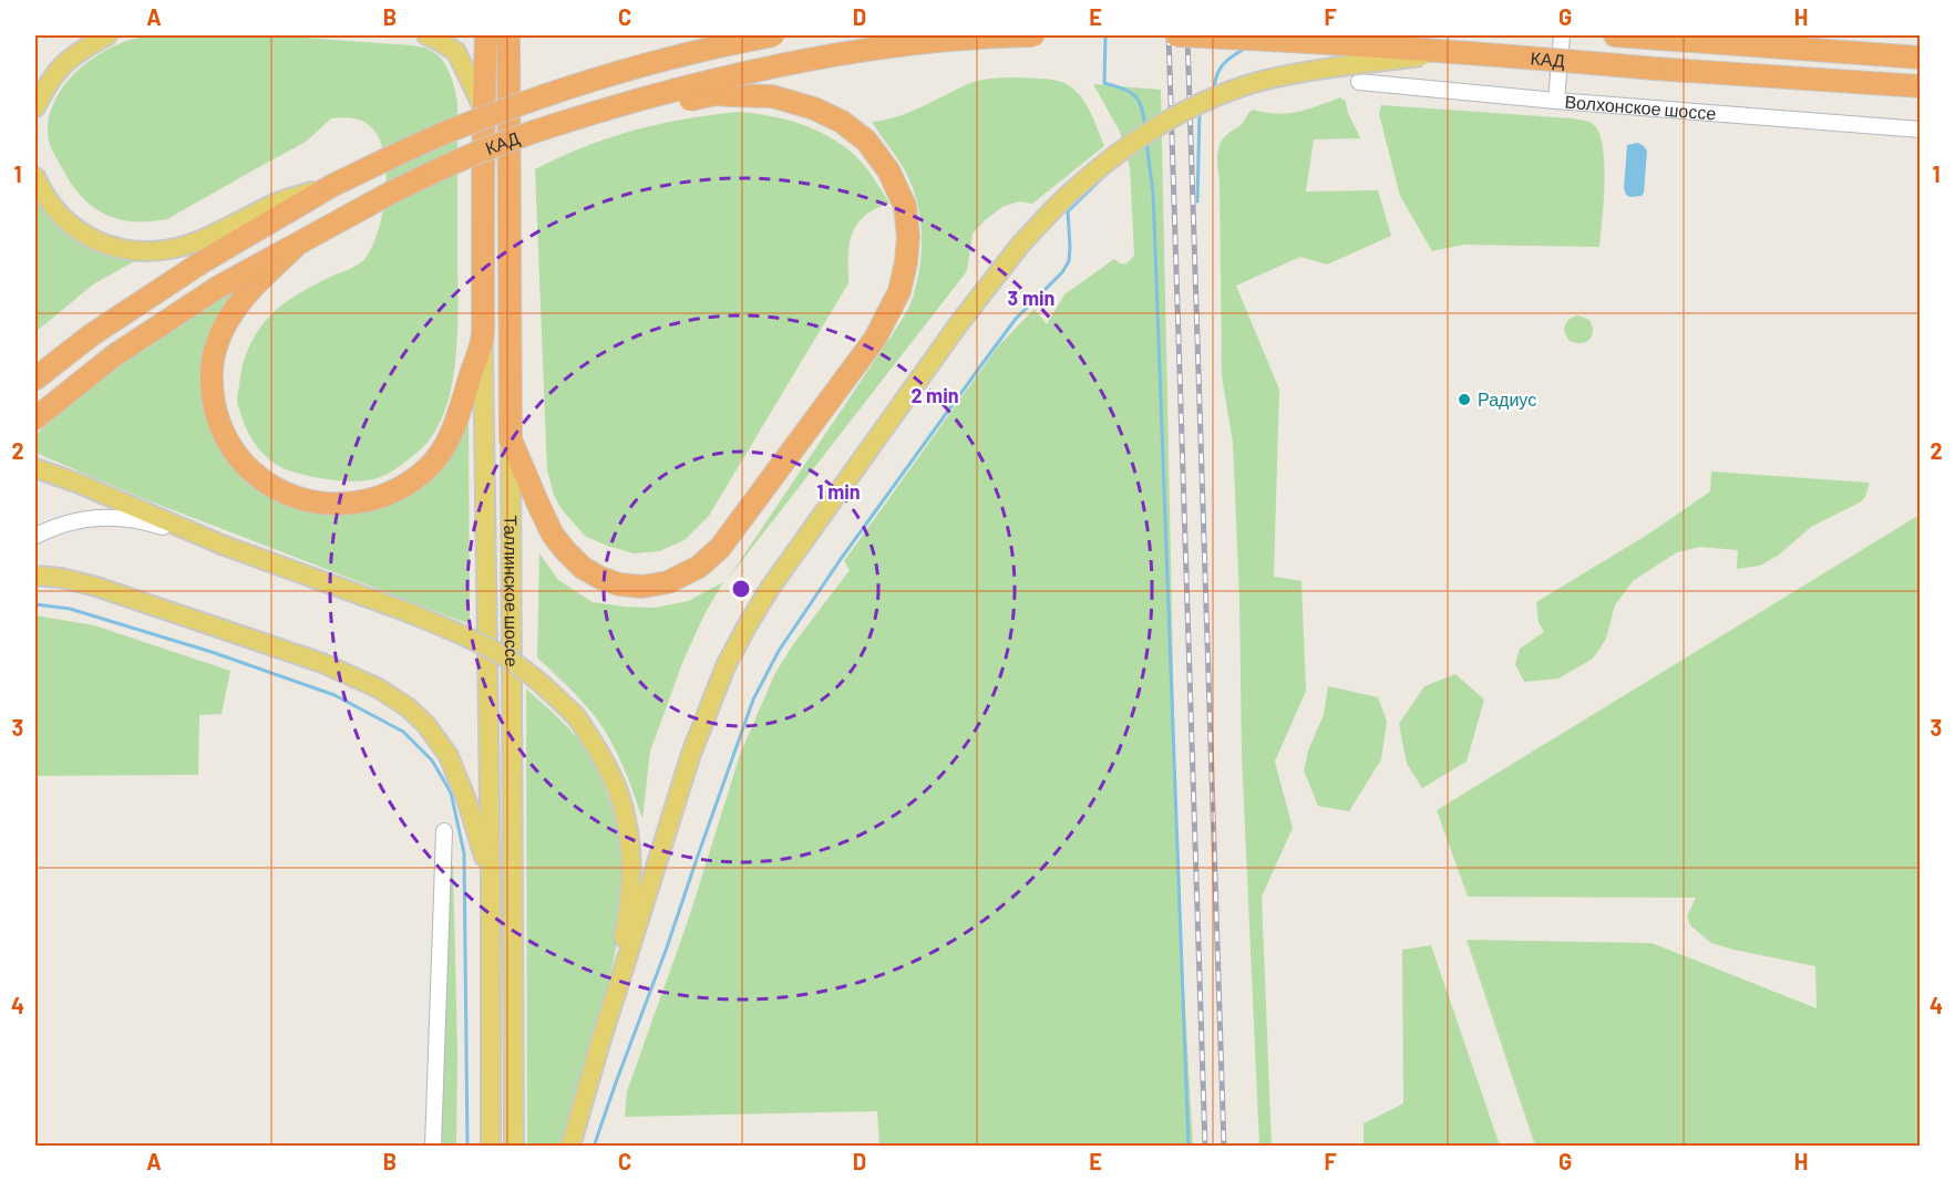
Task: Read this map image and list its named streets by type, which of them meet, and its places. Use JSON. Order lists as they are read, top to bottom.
{
  "streets": {
    "highway": ["КАД", "Таллинское шоссе"],
    "street": ["Волхонское шоссе"]
  },
  "places": ["Радиус"],
  "grid": {
    "columns": [
      "A",
      "B",
      "C",
      "D",
      "E",
      "F",
      "G",
      "H"
    ],
    "rows": [
      "1",
      "2",
      "3",
      "4"
    ]
  },
  "rings": ["3 min", "2 min", "1 min"]
}
